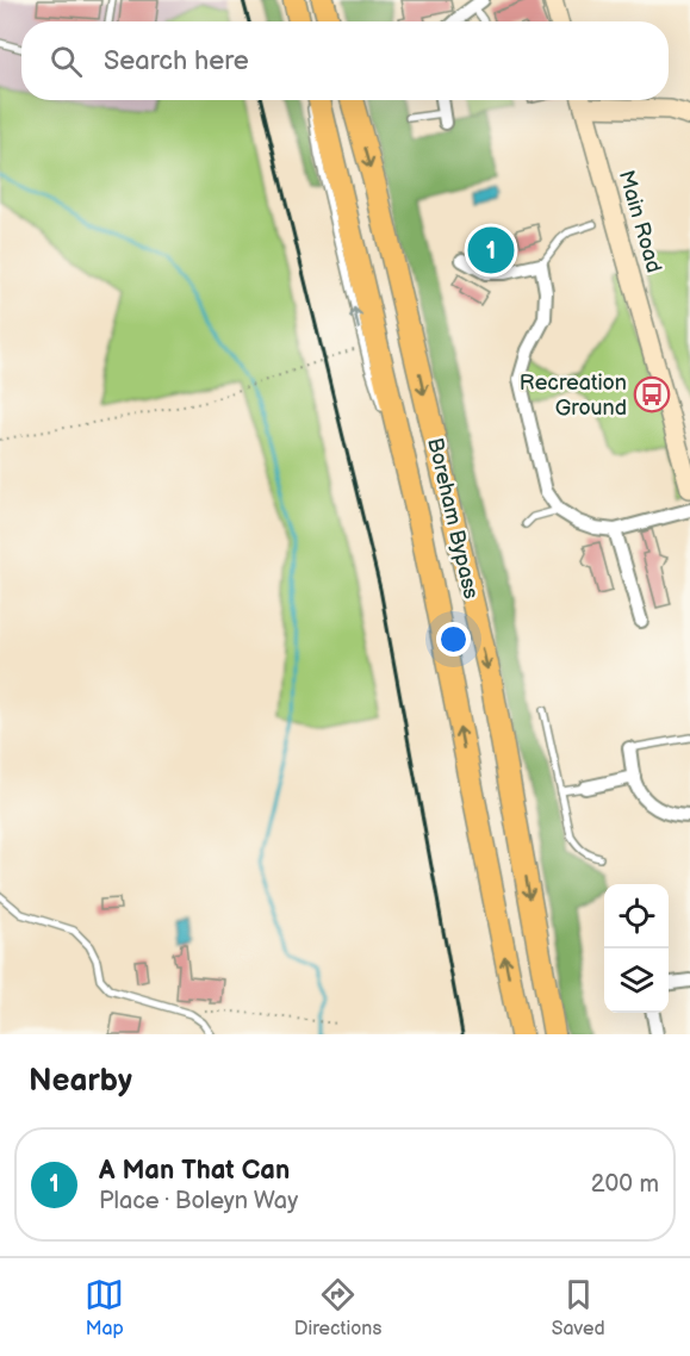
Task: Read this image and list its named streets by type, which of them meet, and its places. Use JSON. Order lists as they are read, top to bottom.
{
  "streets": {
    "highway": ["Boreham Bypass"],
    "main road": ["Main Road"]
  },
  "places": {
    "bus stop": ["Recreation Ground"]
  },
  "page": {
    "search": "Search here",
    "pins": "1",
    "heading": "Nearby",
    "list": [
      {
        "mark": "1",
        "name": "A Man That Can",
        "note": "Place · Boleyn Way",
        "value": "200 m"
      }
    ],
    "nav": ["Map", "Directions", "Saved"]
  }
}
